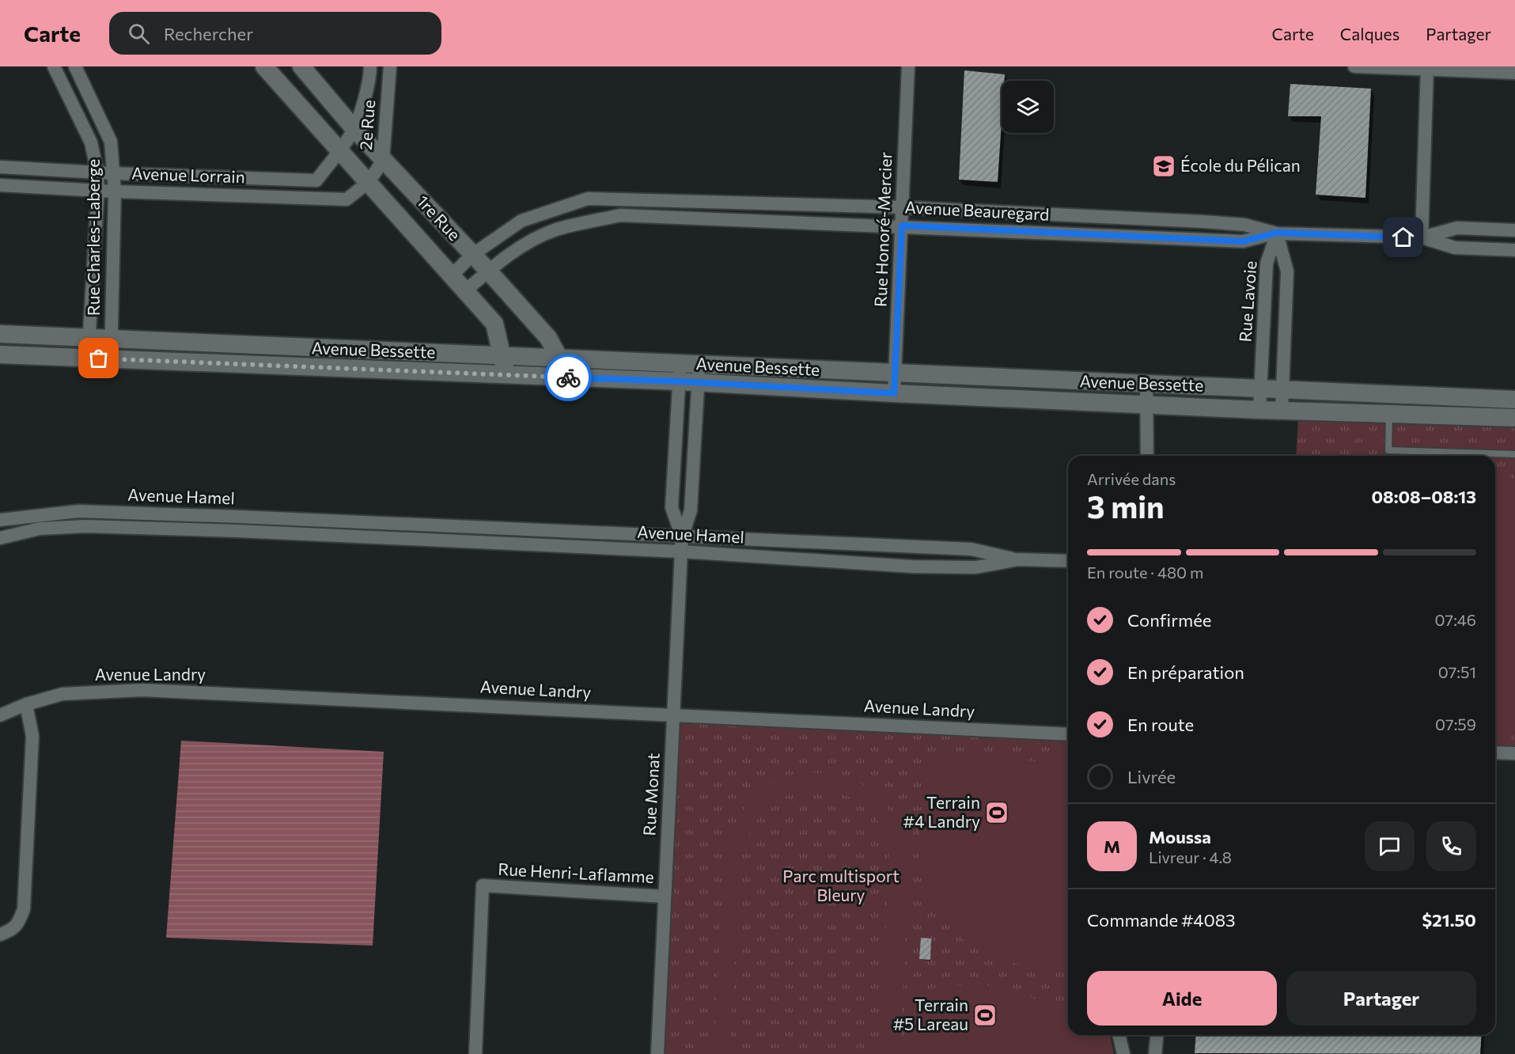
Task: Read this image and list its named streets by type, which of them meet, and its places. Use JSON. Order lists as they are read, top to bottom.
{
  "streets": {
    "street": [
      "2e Rue",
      "Avenue Lorrain",
      "Avenue Beauregard",
      "1re Rue",
      "Rue Honoré-Mercier",
      "Rue Charles-Laberge",
      "Rue Lavoie",
      "Avenue Bessette",
      "Avenue Hamel",
      "Avenue Landry",
      "Rue Monat",
      "Rue Henri-Laflamme"
    ]
  },
  "crossings": [
    ["2e Rue", "Avenue Lorrain"],
    ["2e Rue", "1re Rue"],
    ["Avenue Lorrain", "1re Rue"],
    ["Avenue Lorrain", "Rue Charles-Laberge"],
    ["Avenue Beauregard", "1re Rue"],
    ["Avenue Beauregard", "Rue Honoré-Mercier"],
    ["Avenue Beauregard", "Rue Lavoie"],
    ["1re Rue", "Avenue Bessette"],
    ["Rue Honoré-Mercier", "Avenue Bessette"],
    ["Rue Charles-Laberge", "Avenue Bessette"],
    ["Rue Lavoie", "Avenue Bessette"],
    ["Avenue Bessette", "Rue Monat"],
    ["Avenue Hamel", "Rue Monat"],
    ["Avenue Landry", "Rue Monat"],
    ["Rue Monat", "Rue Henri-Laflamme"]
  ],
  "parks": ["Parc multisport Bleury"],
  "places": {
    "school or university": ["École du Pélican"],
    "sports": ["Terrain #4 Landry", "Terrain #5 Lareau"]
  },
  "page": {
    "header": "Carte",
    "search": "Rechercher",
    "nav": ["Carte", "Calques", "Partager"],
    "heading": ["3 min", "Arrivée dans", "08:08–08:13"],
    "panel": [
      "Moussa",
      "Livreur · 4.8",
      "Commande #4083",
      "$21.50"
    ],
    "bar": "En route · 480 m",
    "list": [
      ["Confirmée", "07:46"],
      ["En préparation", "07:51"],
      ["En route", "07:59"],
      "Livrée"
    ],
    "round": "M",
    "buttons": ["Aide", "Partager"]
  }
}
